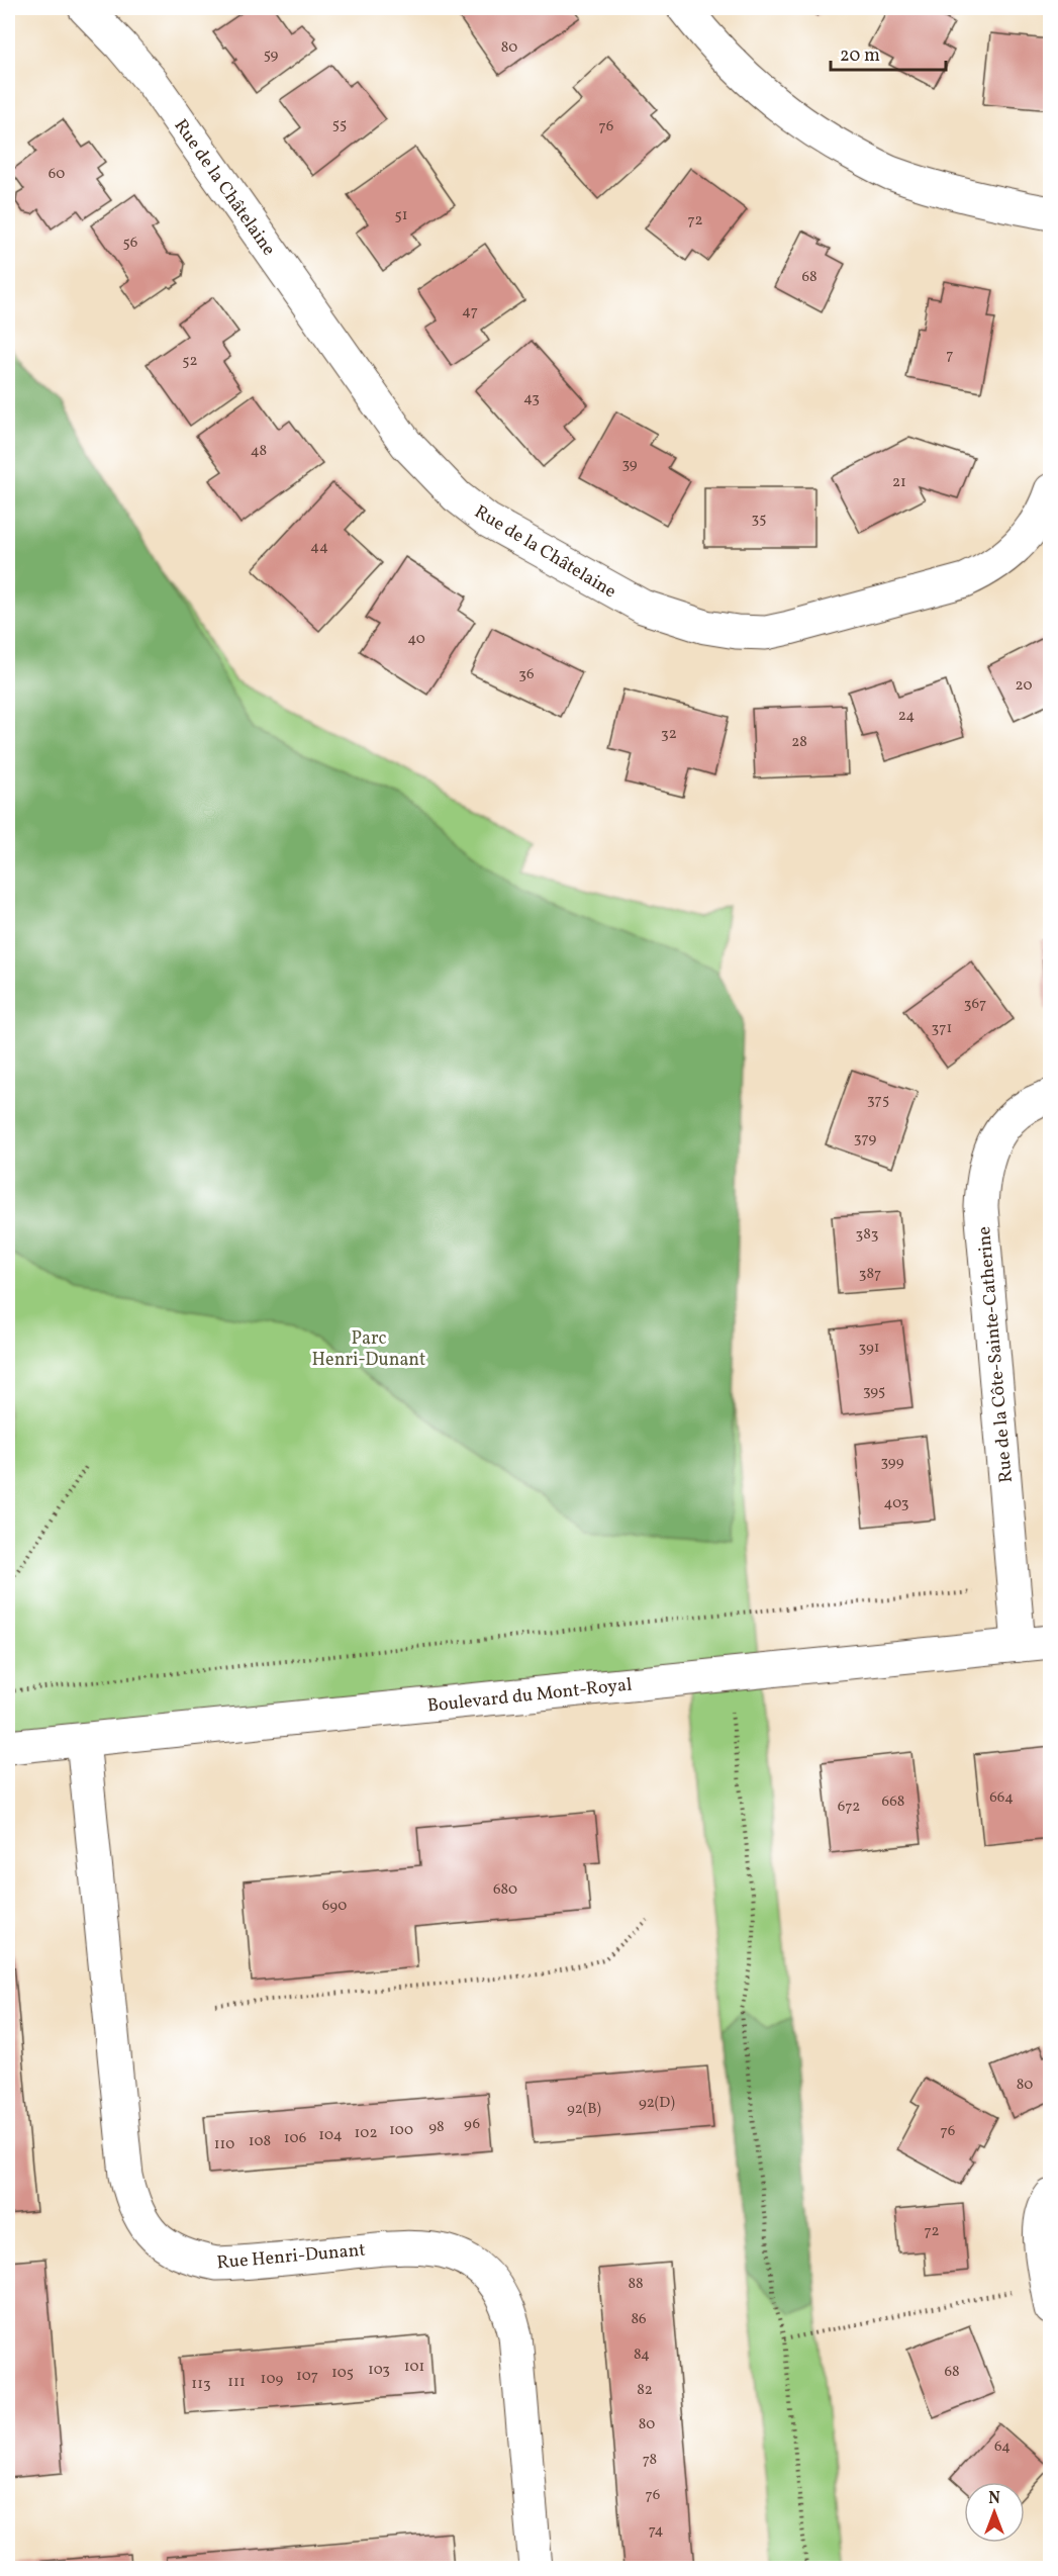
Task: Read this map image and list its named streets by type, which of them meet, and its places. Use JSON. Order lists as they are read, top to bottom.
{
  "streets": {
    "street": [
      "Rue de la Châtelaine",
      "Rue de la Côte-Sainte-Catherine",
      "Boulevard du Mont-Royal",
      "Rue Henri-Dunant"
    ]
  },
  "crossings": [
    ["Rue de la Côte-Sainte-Catherine", "Boulevard du Mont-Royal"],
    ["Boulevard du Mont-Royal", "Rue Henri-Dunant"]
  ],
  "parks": ["Parc Henri-Dunant"],
  "house_numbers": [
    "80",
    "59",
    "55",
    "76",
    "60",
    "51",
    "72",
    "56",
    "68",
    "47",
    "7",
    "52",
    "43",
    "48",
    "39",
    "21",
    "35",
    "44",
    "40",
    "36",
    "20",
    "24",
    "32",
    "28",
    "367",
    "371",
    "375",
    "379",
    "383",
    "387",
    "391",
    "395",
    "399",
    "403",
    "664",
    "668",
    "672",
    "680",
    "690",
    "80",
    "92(D)",
    "92(B)",
    "96",
    "98",
    "100",
    "76",
    "102",
    "104",
    "106",
    "108",
    "110",
    "72",
    "88",
    "86",
    "84",
    "101",
    "103",
    "68",
    "105",
    "107",
    "109",
    "111",
    "113",
    "82",
    "80",
    "64",
    "78",
    "76",
    "74"
  ],
  "scale_bar": "20 m",
  "north": "top"
}
